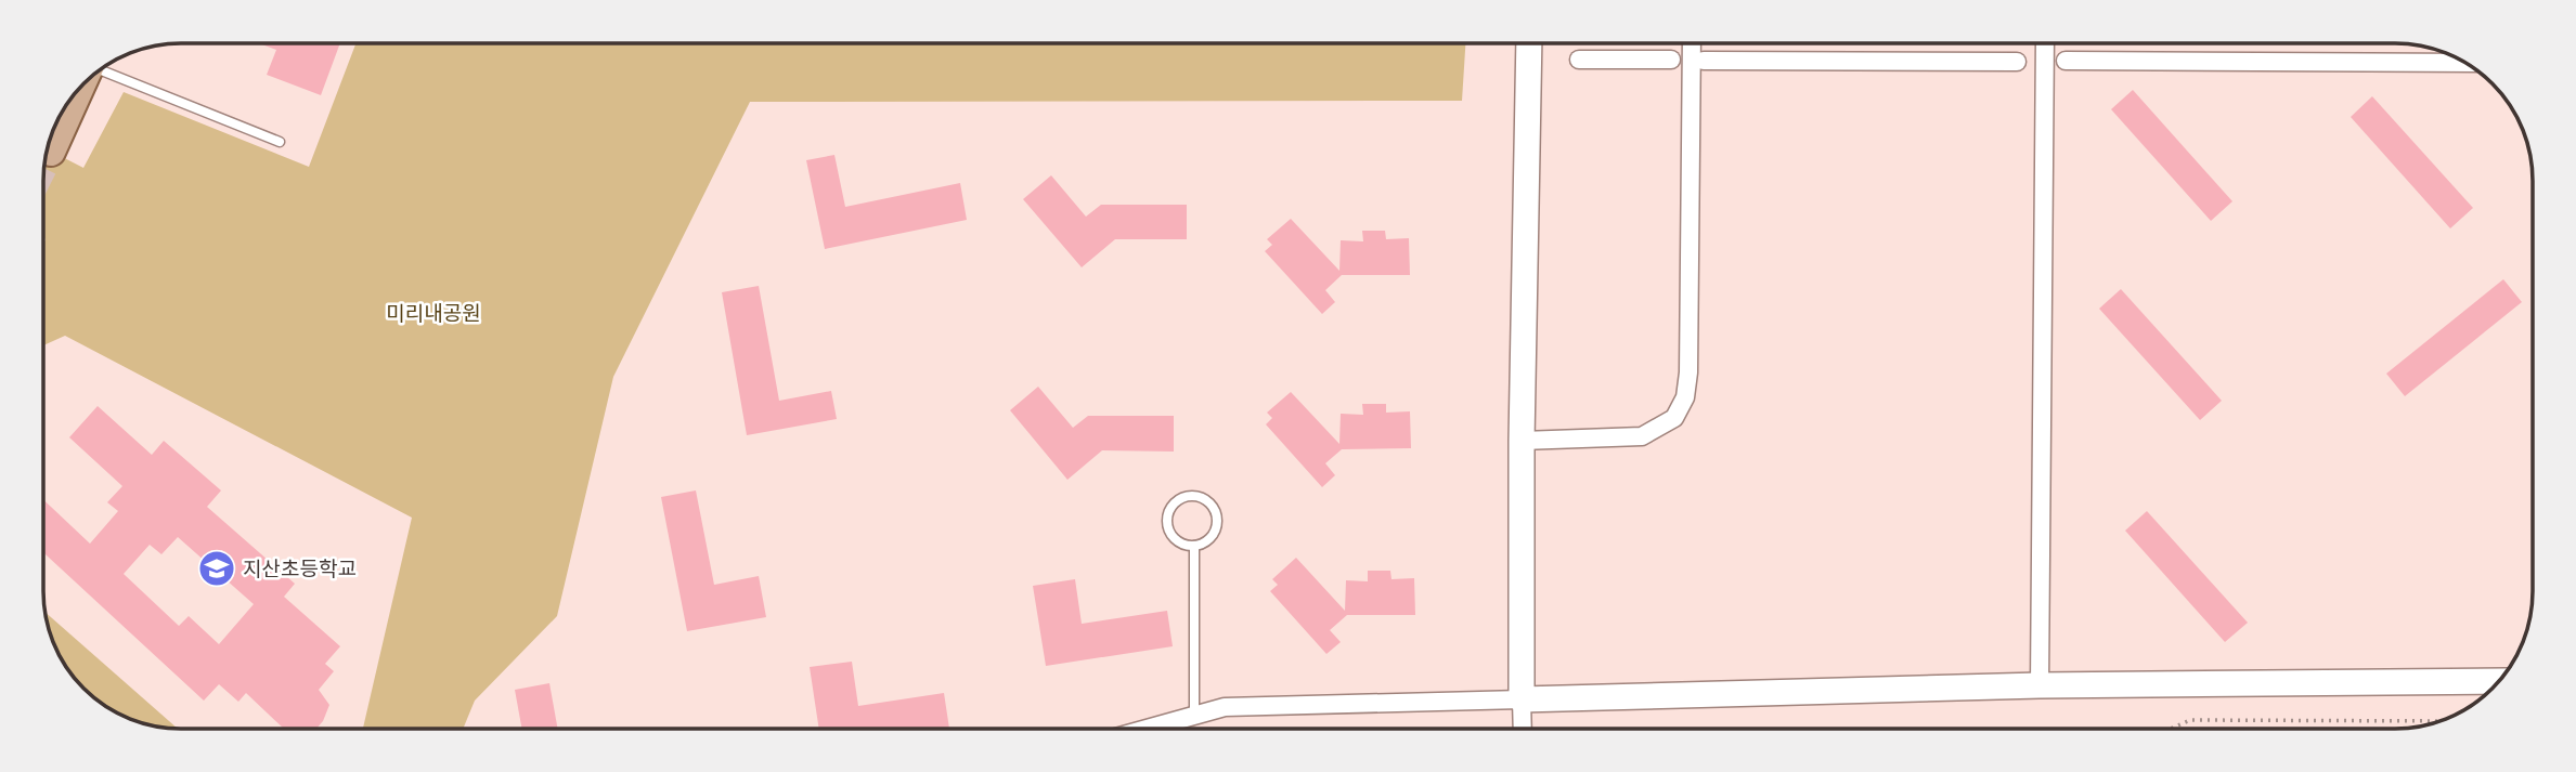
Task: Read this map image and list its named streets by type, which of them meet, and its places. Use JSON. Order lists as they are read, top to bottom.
{
  "parks": ["미리내공원"],
  "places": {
    "school or university": ["지산초등학교"]
  }
}
